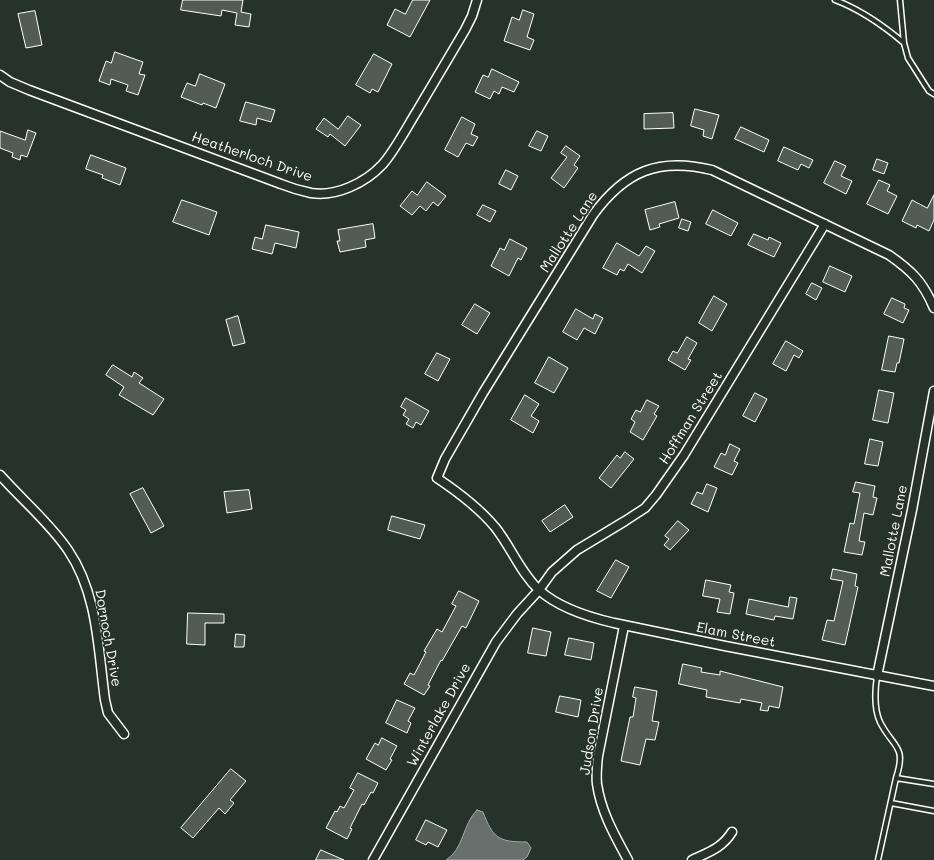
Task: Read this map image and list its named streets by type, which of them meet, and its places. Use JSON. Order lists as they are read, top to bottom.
{
  "streets": {
    "street": [
      "Heatherloch Drive",
      "Mallotte Lane",
      "Hoffman Street",
      "Elam Street",
      "Dornoch Drive",
      "Winterlake Drive",
      "Judson Drive"
    ]
  },
  "crossings": [
    ["Mallotte Lane", "Hoffman Street"],
    ["Mallotte Lane", "Elam Street"],
    ["Mallotte Lane", "Winterlake Drive"],
    ["Hoffman Street", "Elam Street"],
    ["Hoffman Street", "Winterlake Drive"],
    ["Elam Street", "Winterlake Drive"],
    ["Elam Street", "Judson Drive"]
  ]
}
